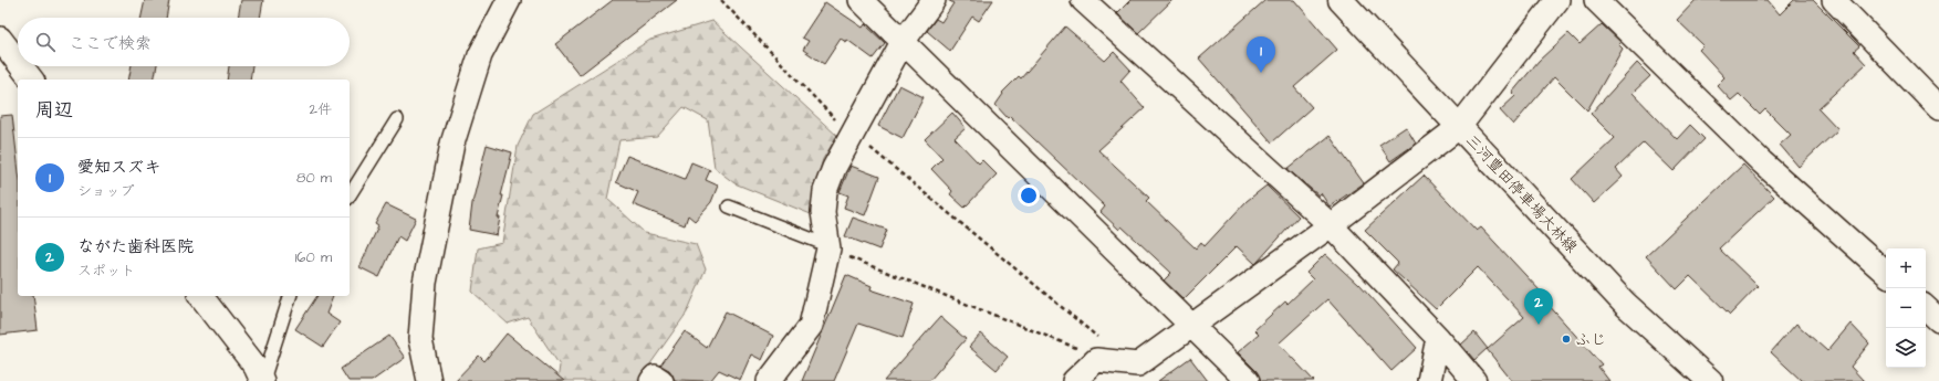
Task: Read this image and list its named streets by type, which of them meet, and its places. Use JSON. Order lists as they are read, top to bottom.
{
  "streets": {
    "main road": ["三河豊田停車場大林線"]
  },
  "places": ["ふじ"],
  "page": {
    "search": "ここで検索",
    "pins": ["1", "2"],
    "heading": ["周辺", "2件"],
    "list": [
      {
        "mark": "1",
        "name": "愛知スズキ",
        "note": "ショップ",
        "value": "80 m"
      },
      {
        "mark": "2",
        "name": "ながた歯科医院",
        "note": "スポット",
        "value": "160 m"
      }
    ],
    "map_buttons": ["+", "−"]
  }
}
